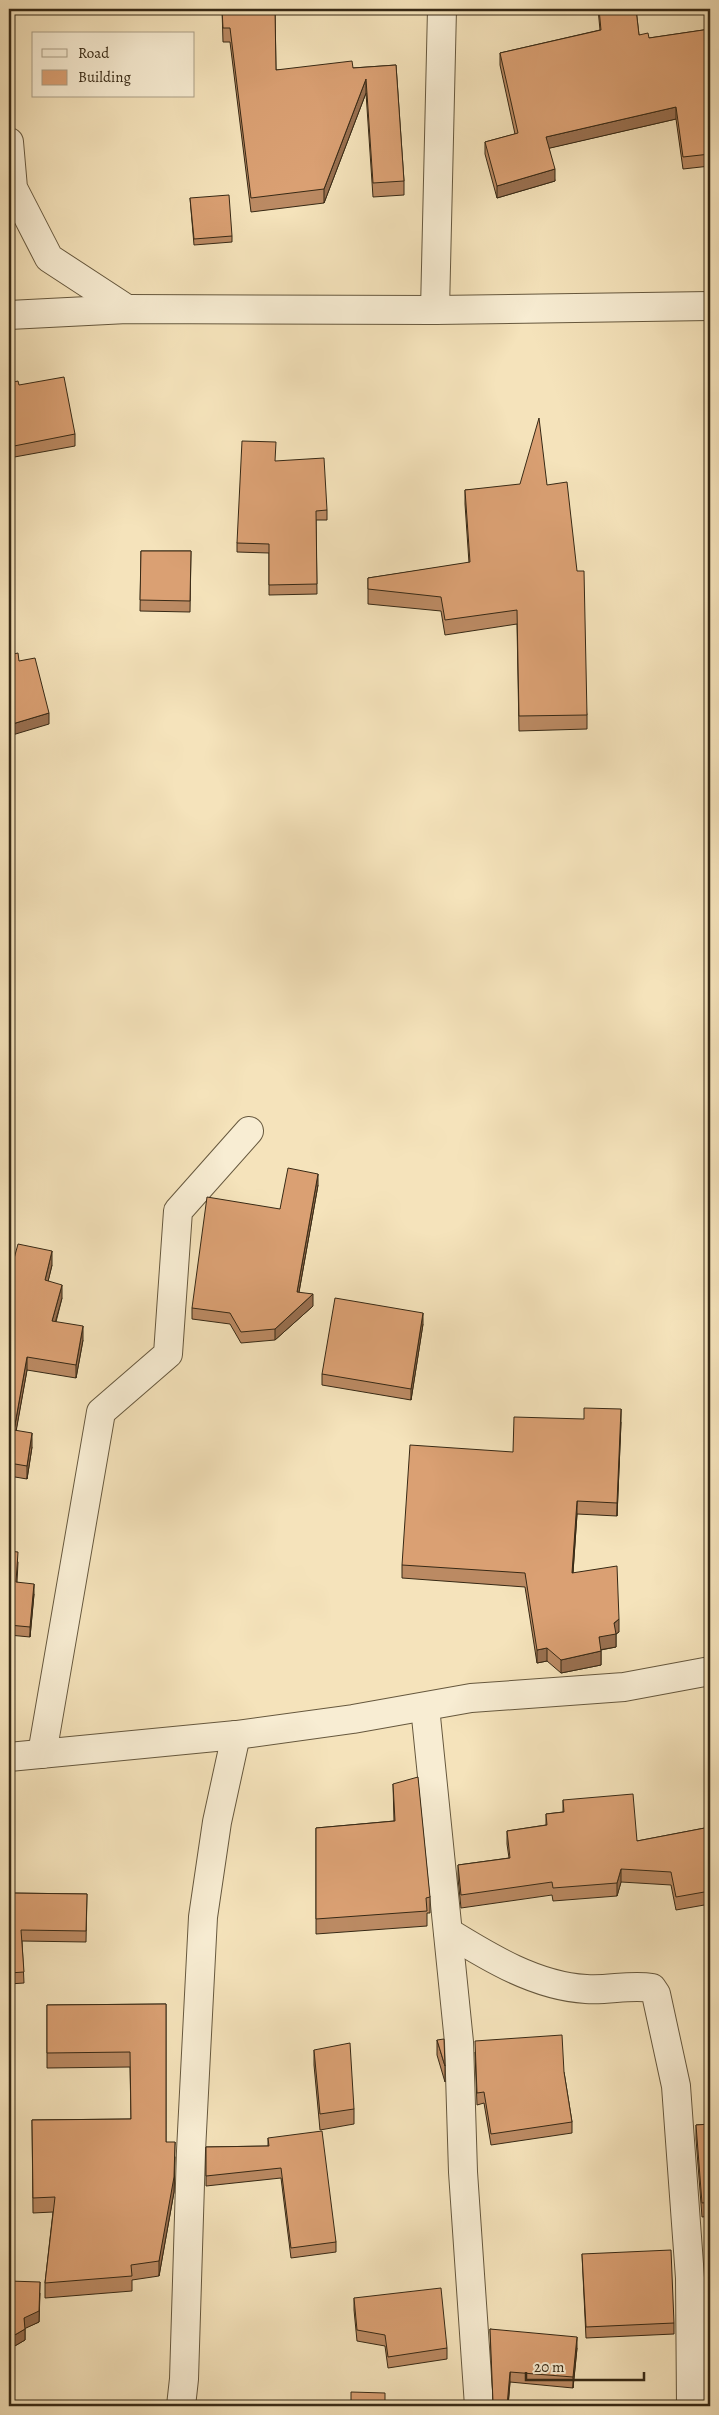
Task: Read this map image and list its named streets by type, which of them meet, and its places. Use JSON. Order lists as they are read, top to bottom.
{
  "legend": ["Road", "Building"],
  "scale_bar": "20 m"
}
